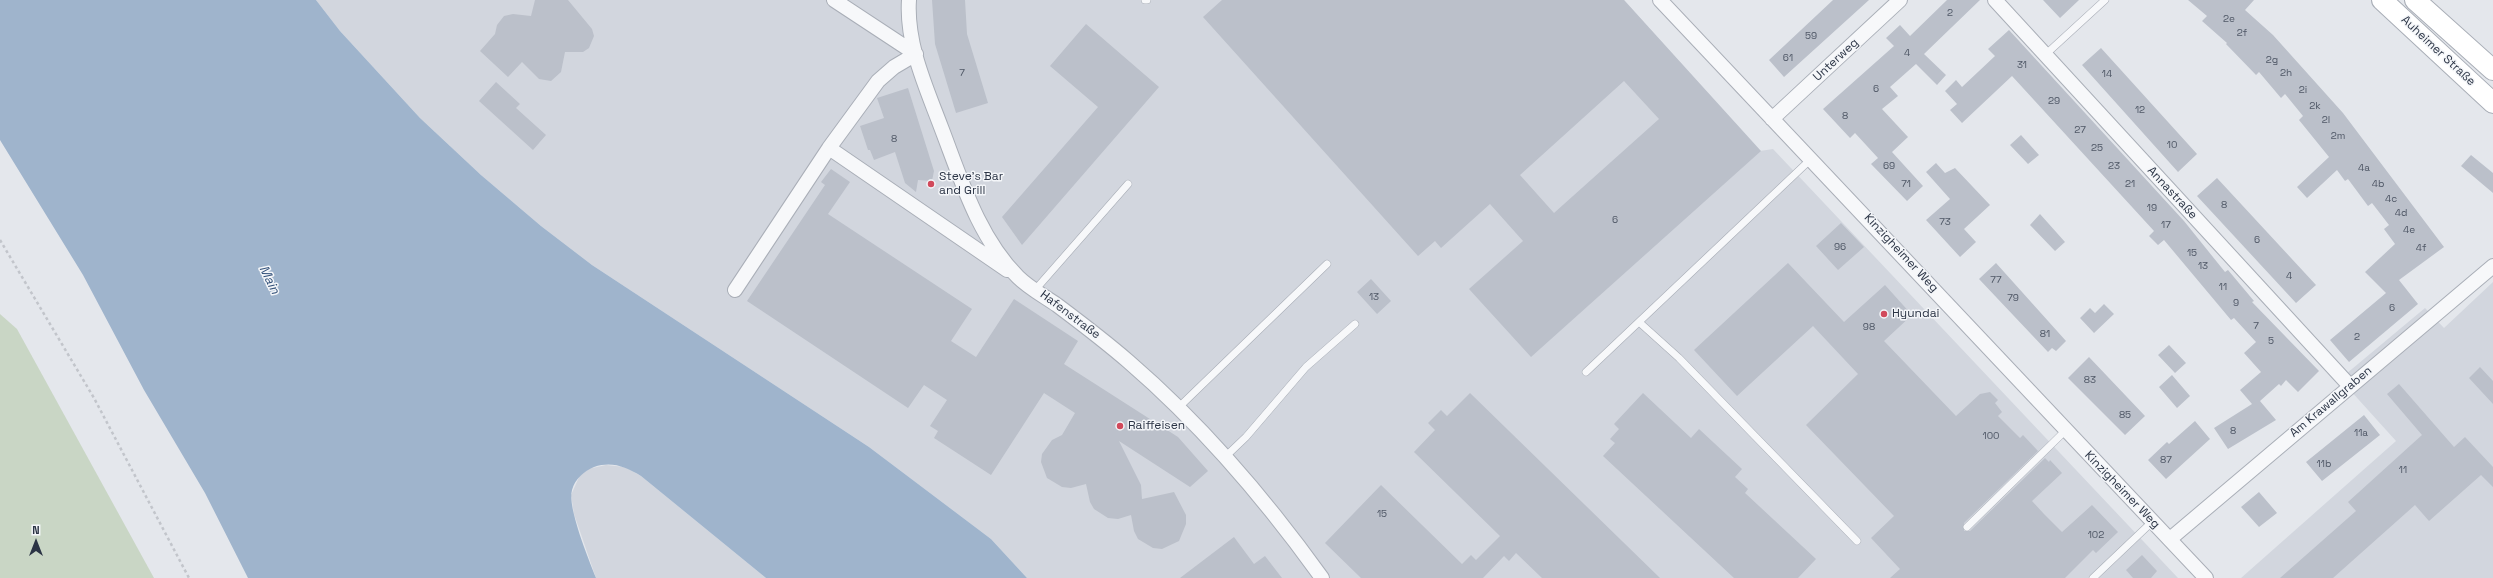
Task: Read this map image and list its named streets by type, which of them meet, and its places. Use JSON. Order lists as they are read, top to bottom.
{
  "streets": {
    "main road": ["Auheimer Straße"],
    "street": [
      "Unterweg",
      "Annastraße",
      "Kinzigheimer Weg",
      "Hafenstraße",
      "Am Krawallgraben"
    ]
  },
  "crossings": [
    ["Unterweg", "Kinzigheimer Weg"],
    ["Annastraße", "Am Krawallgraben"],
    ["Kinzigheimer Weg", "Am Krawallgraben"]
  ],
  "water": ["Main"],
  "places": ["Steve's Bar and Grill", "Hyundai", "Raiffeisen"],
  "house_numbers": [
    "2",
    "2e",
    "2f",
    "59",
    "4",
    "61",
    "2g",
    "31",
    "7",
    "2h",
    "14",
    "6",
    "2i",
    "29",
    "2k",
    "12",
    "8",
    "2l",
    "27",
    "2m",
    "8",
    "10",
    "25",
    "69",
    "23",
    "4a",
    "71",
    "21",
    "4b",
    "4c",
    "8",
    "19",
    "4d",
    "6",
    "73",
    "17",
    "4e",
    "6",
    "96",
    "4f",
    "15",
    "13",
    "4",
    "77",
    "11",
    "13",
    "79",
    "9",
    "6",
    "7",
    "98",
    "81",
    "2",
    "5",
    "83",
    "85",
    "8",
    "11a",
    "100",
    "87",
    "11b",
    "11",
    "15",
    "102"
  ],
  "north": "top"
}
